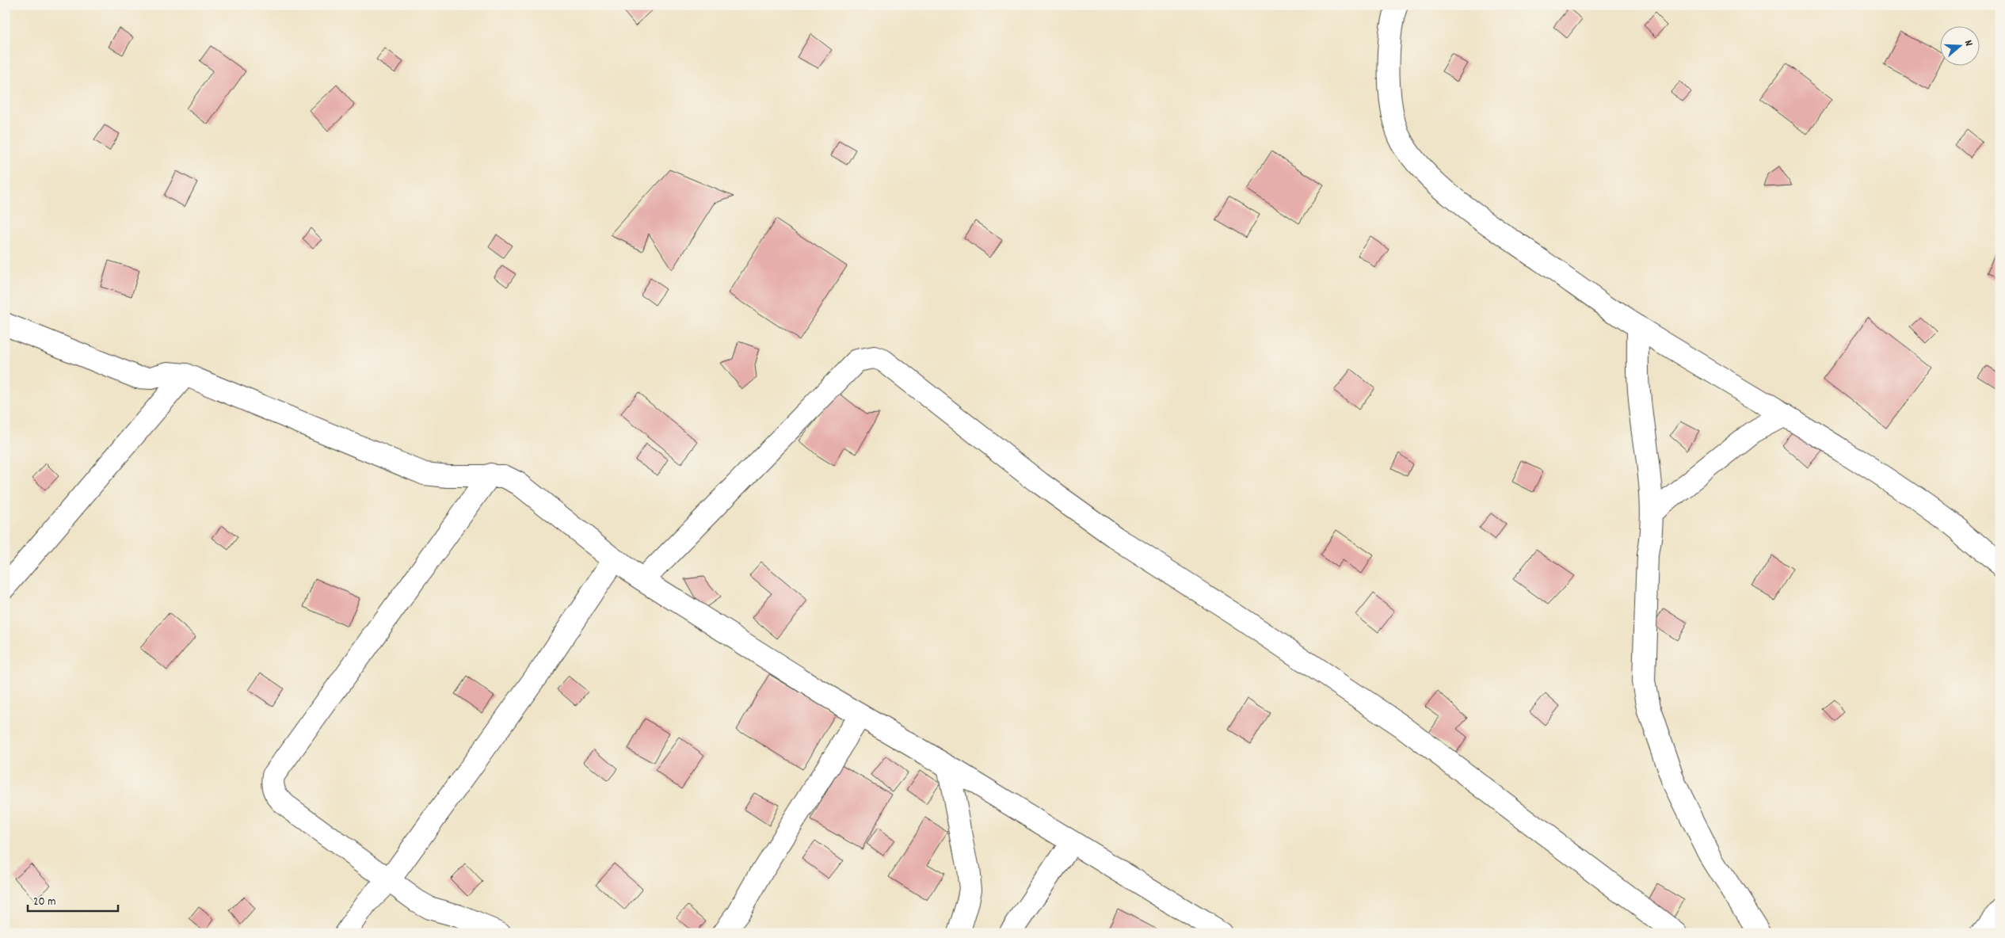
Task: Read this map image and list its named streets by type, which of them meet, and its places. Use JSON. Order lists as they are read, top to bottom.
{
  "scale_bar": "20 m",
  "north": "right"
}
